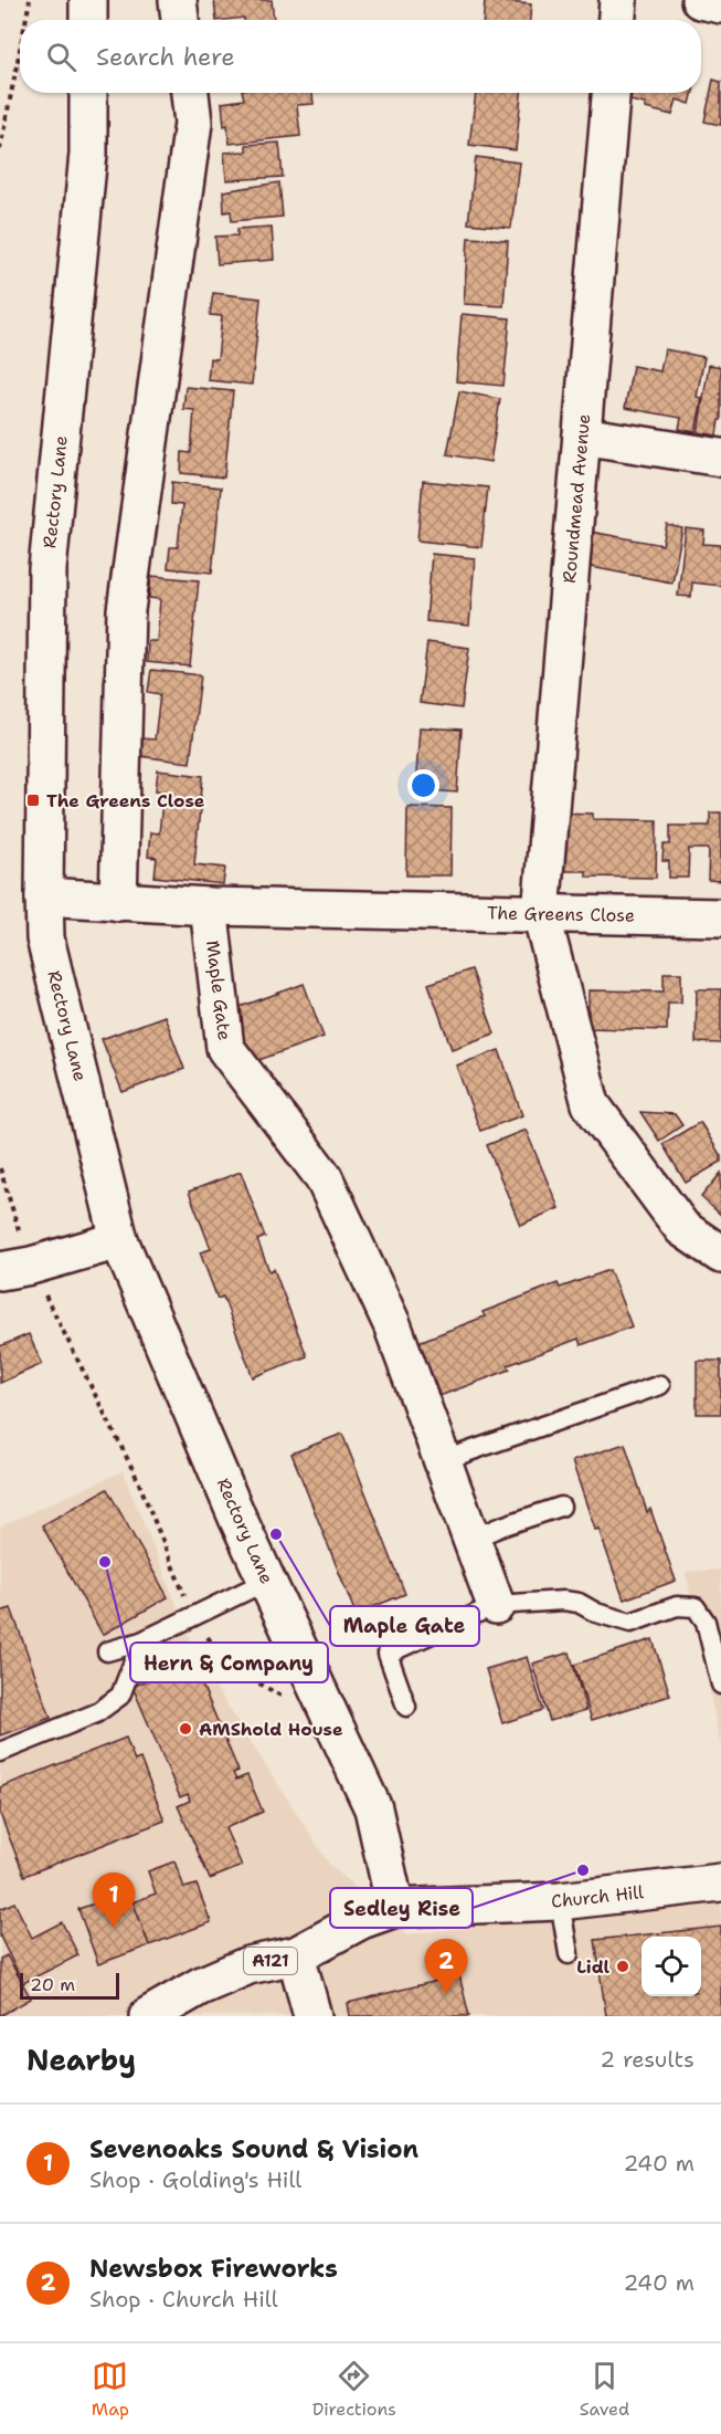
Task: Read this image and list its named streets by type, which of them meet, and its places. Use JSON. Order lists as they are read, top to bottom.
{
  "streets": {
    "street": [
      "Rectory Lane",
      "Roundmead Avenue",
      "The Greens Close",
      "Maple Gate",
      "Church Hill",
      "A121"
    ]
  },
  "crossings": [
    ["Rectory Lane", "The Greens Close"],
    ["Rectory Lane", "Church Hill"],
    ["Rectory Lane", "A121"],
    ["Roundmead Avenue", "The Greens Close"],
    ["The Greens Close", "Maple Gate"],
    ["Church Hill", "A121"]
  ],
  "places": {
    "transit": ["The Greens Close"],
    "other": [
      "Maple Gate",
      "Hern & Company",
      "AMShold House",
      "Sedley Rise",
      "Lidl"
    ]
  },
  "scale_bar": "20 m",
  "page": {
    "search": "Search here",
    "pins": ["1", "2"],
    "scale": "20 m",
    "heading": ["Nearby", "2 results"],
    "list": [
      {
        "mark": "1",
        "name": "Sevenoaks Sound & Vision",
        "note": "Shop · Golding's Hill",
        "value": "240 m"
      },
      {
        "mark": "2",
        "name": "Newsbox Fireworks",
        "note": "Shop · Church Hill",
        "value": "240 m"
      }
    ],
    "nav": ["Map", "Directions", "Saved"]
  }
}
